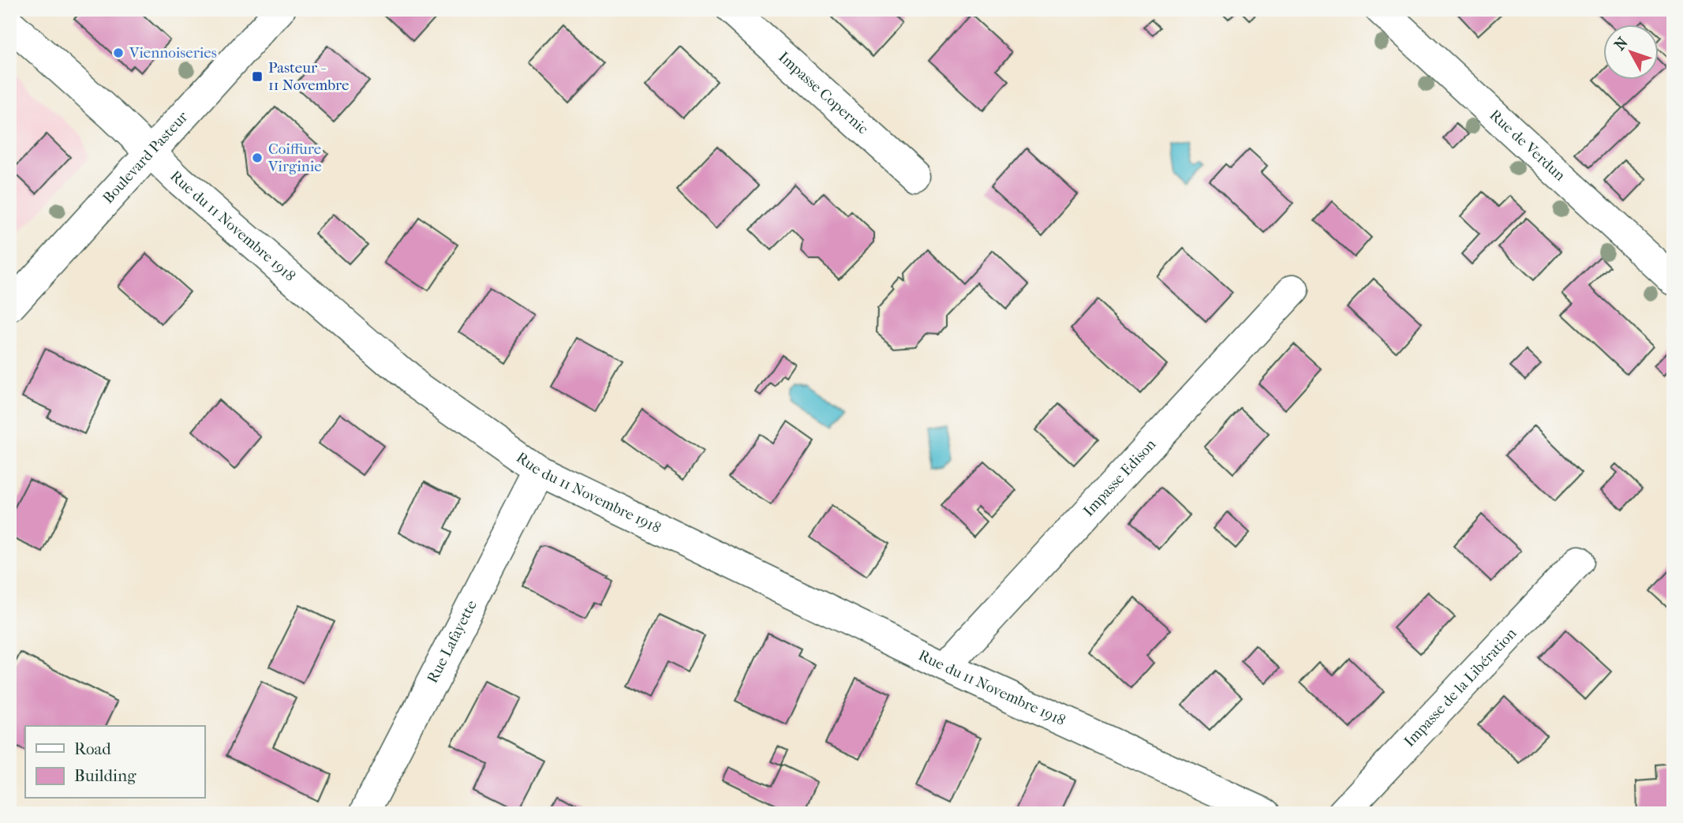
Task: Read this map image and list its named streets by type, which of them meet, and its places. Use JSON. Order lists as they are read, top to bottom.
{
  "streets": {
    "street": [
      "Impasse Copernic",
      "Rue de Verdun",
      "Boulevard Pasteur",
      "Rue du 11 Novembre 1918",
      "Impasse Edison",
      "Rue Lafayette",
      "Impasse de la Libération"
    ]
  },
  "crossings": [
    ["Boulevard Pasteur", "Rue du 11 Novembre 1918"],
    ["Rue du 11 Novembre 1918", "Impasse Edison"],
    ["Rue du 11 Novembre 1918", "Rue Lafayette"]
  ],
  "places": {
    "other": ["Viennoiseries", "Coiffure Virginie"],
    "transit": ["Pasteur - 11 Novembre"]
  },
  "legend": ["Road", "Building"],
  "north": "top left"
}
